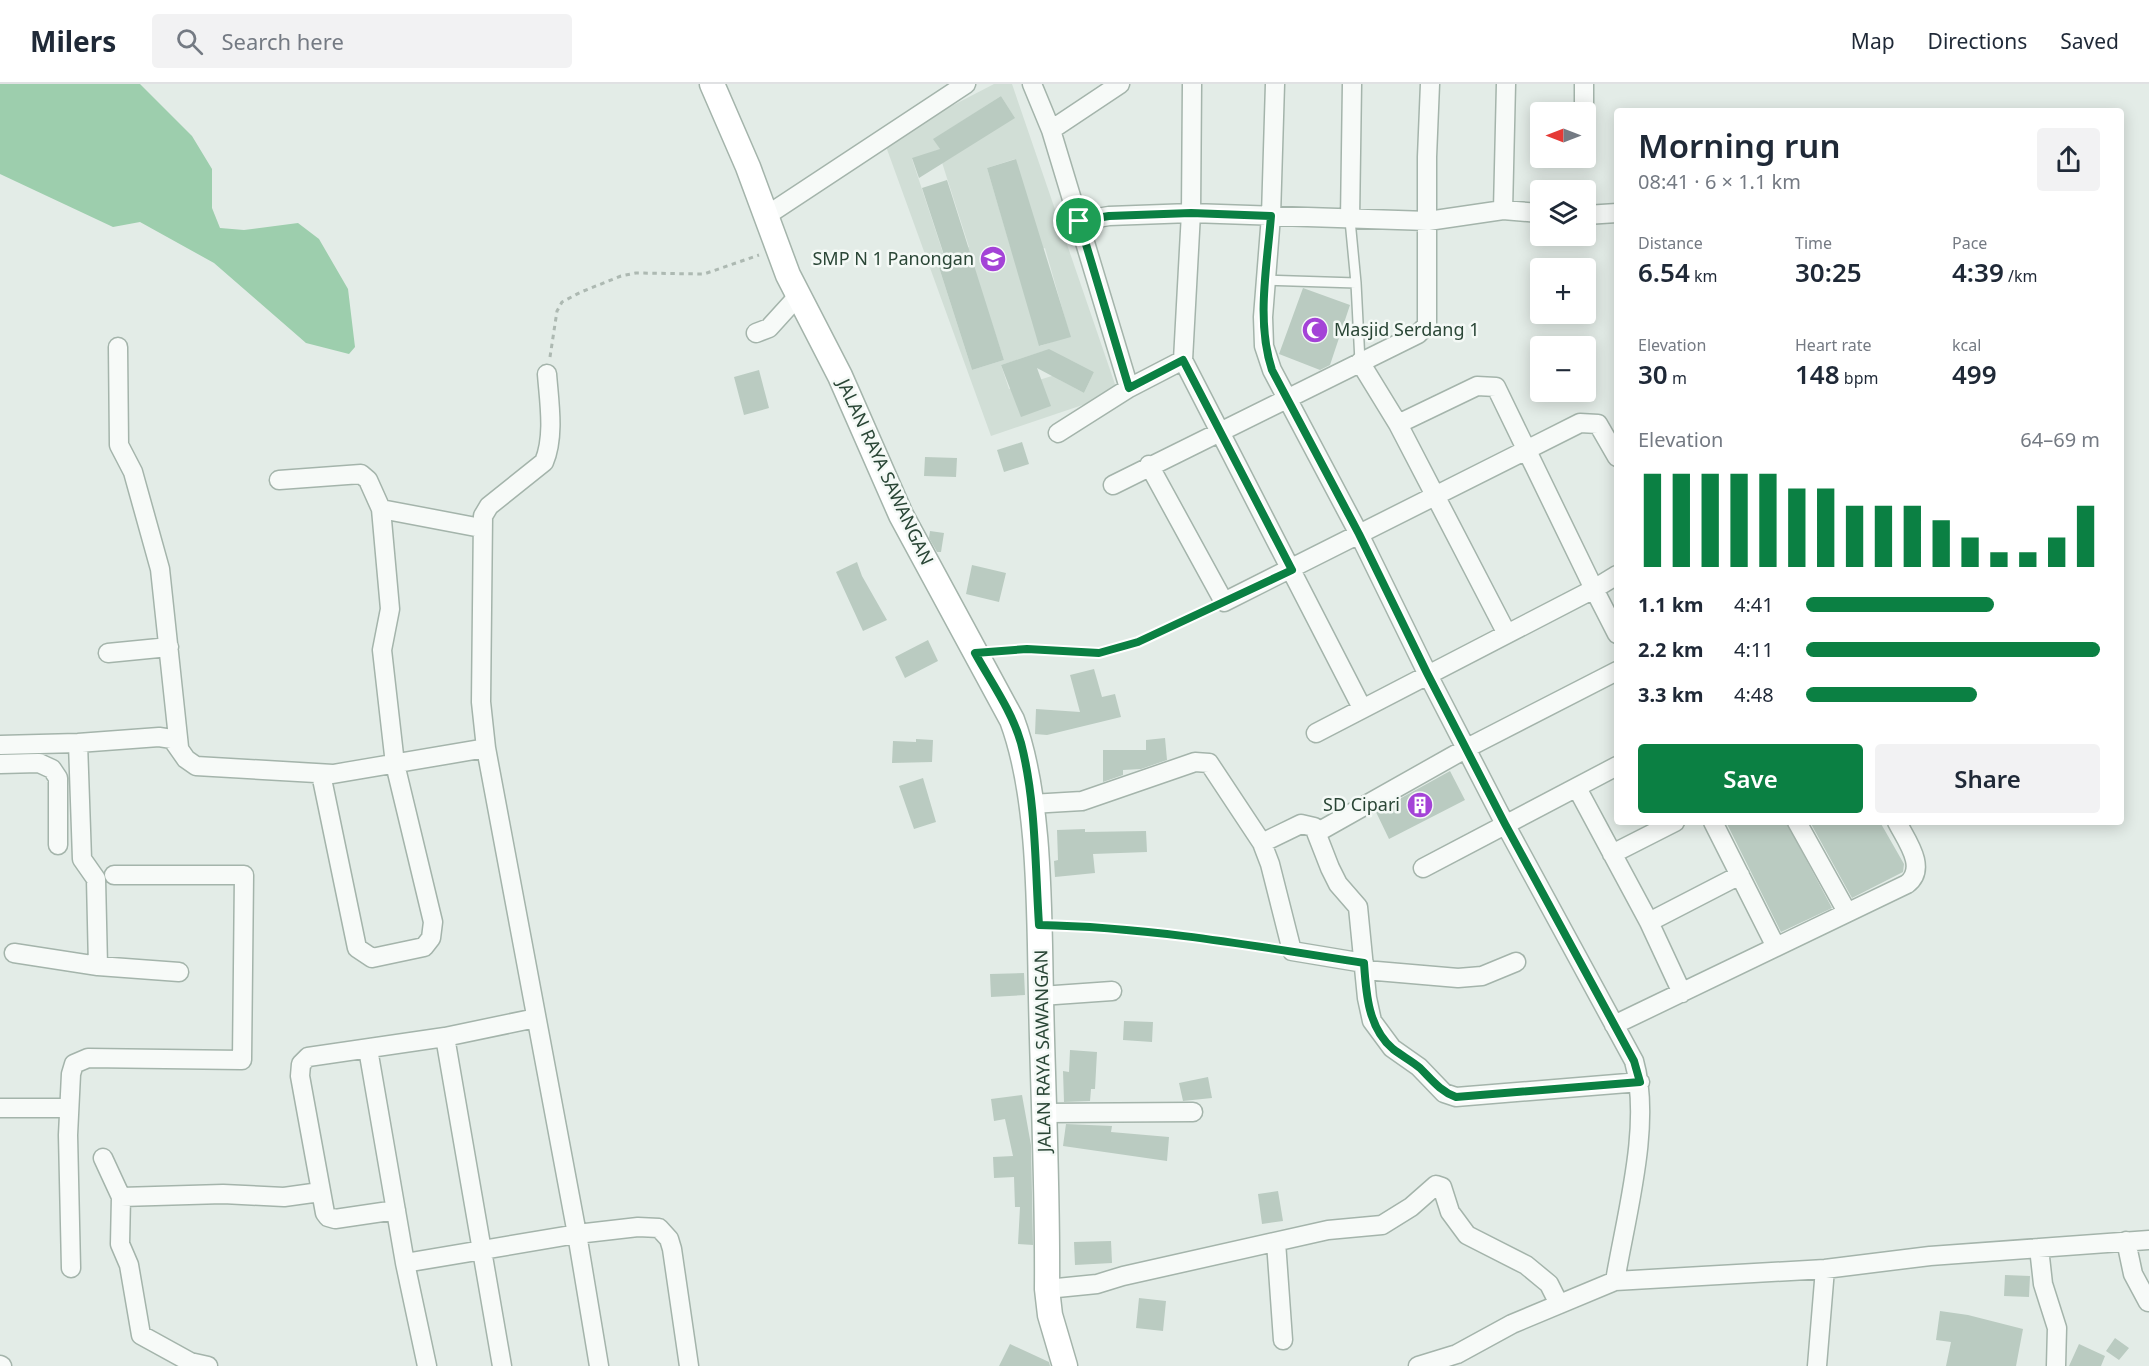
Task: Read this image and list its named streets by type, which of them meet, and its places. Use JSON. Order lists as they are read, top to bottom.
{
  "streets": {
    "street": ["JALAN RAYA SAWANGAN"]
  },
  "places": {
    "school or university": ["SMP N 1 Panongan"],
    "mosque": ["Masjid Serdang 1"],
    "building": ["SD Cipari"]
  },
  "north": "left",
  "page": {
    "header": "Milers",
    "search": "Search here",
    "nav": ["Map", "Directions", "Saved"],
    "map_buttons": ["+", "−"],
    "heading": ["Morning run", "08:41 · 6 × 1.1 km"],
    "stats": [
      ["Distance", "6.54 km"],
      ["Time", "30:25"],
      ["Pace", "4:39 /km"],
      ["Elevation", "30 m"],
      ["Heart rate", "148 bpm"],
      ["kcal", "499"]
    ],
    "chart": ["Elevation", "64–69 m"],
    "list": [
      {
        "name": "1.1 km",
        "note": "4:41"
      },
      {
        "name": "2.2 km",
        "note": "4:11"
      },
      {
        "name": "3.3 km",
        "note": "4:48"
      }
    ],
    "buttons": ["Save", "Share"]
  }
}
